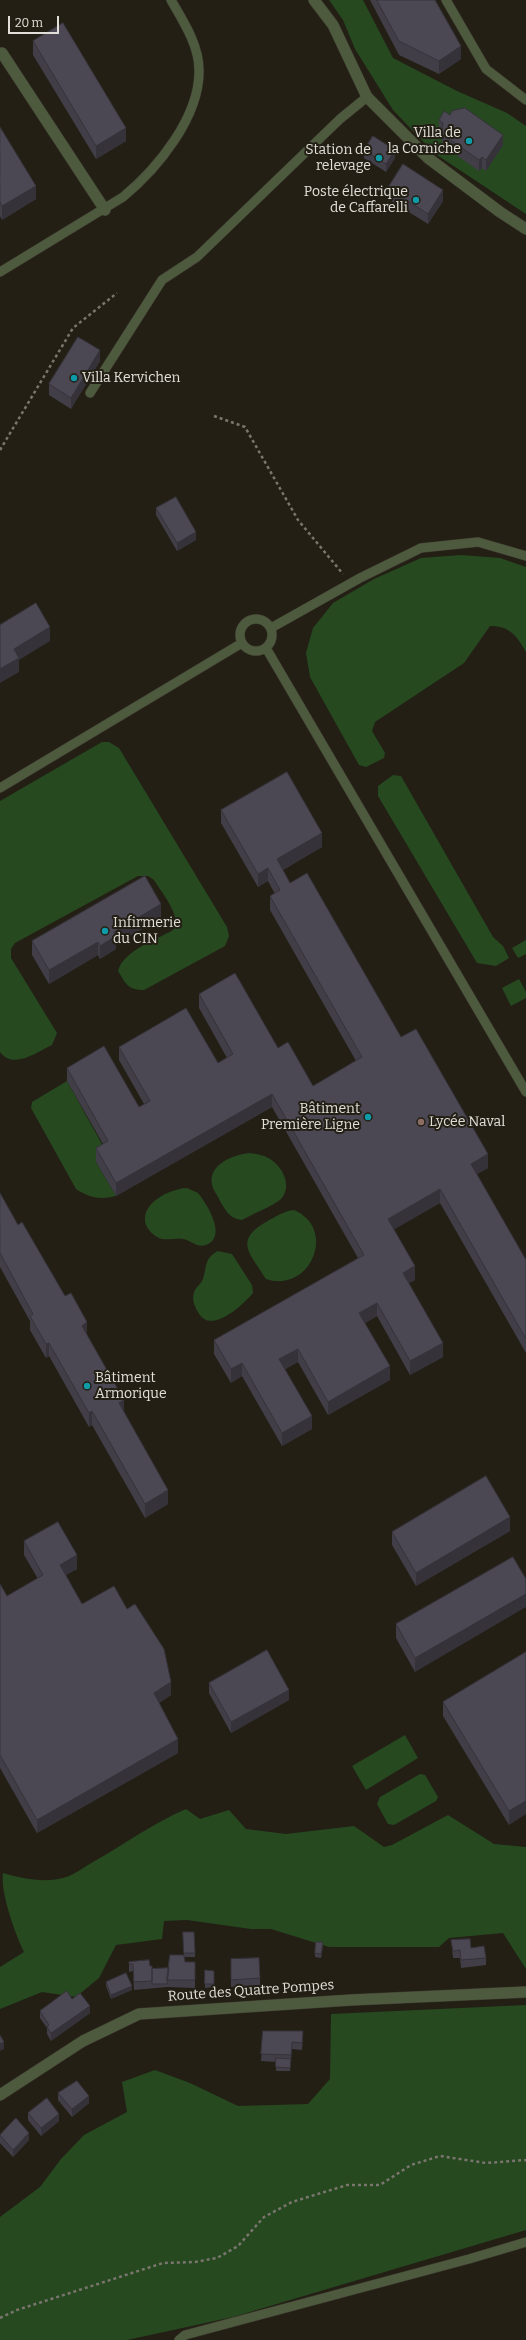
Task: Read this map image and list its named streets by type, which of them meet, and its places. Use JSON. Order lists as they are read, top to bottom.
{
  "streets": {
    "street": ["Route des Quatre Pompes"]
  },
  "places": [
    "Villa de la Corniche",
    "Station de relevage",
    "Poste électrique de Caffarelli",
    "Villa Kervichen",
    "Infirmerie du CIN",
    "Bâtiment Première Ligne",
    "Lycée Naval",
    "Bâtiment Armorique"
  ],
  "scale_bar": "20 m"
}
